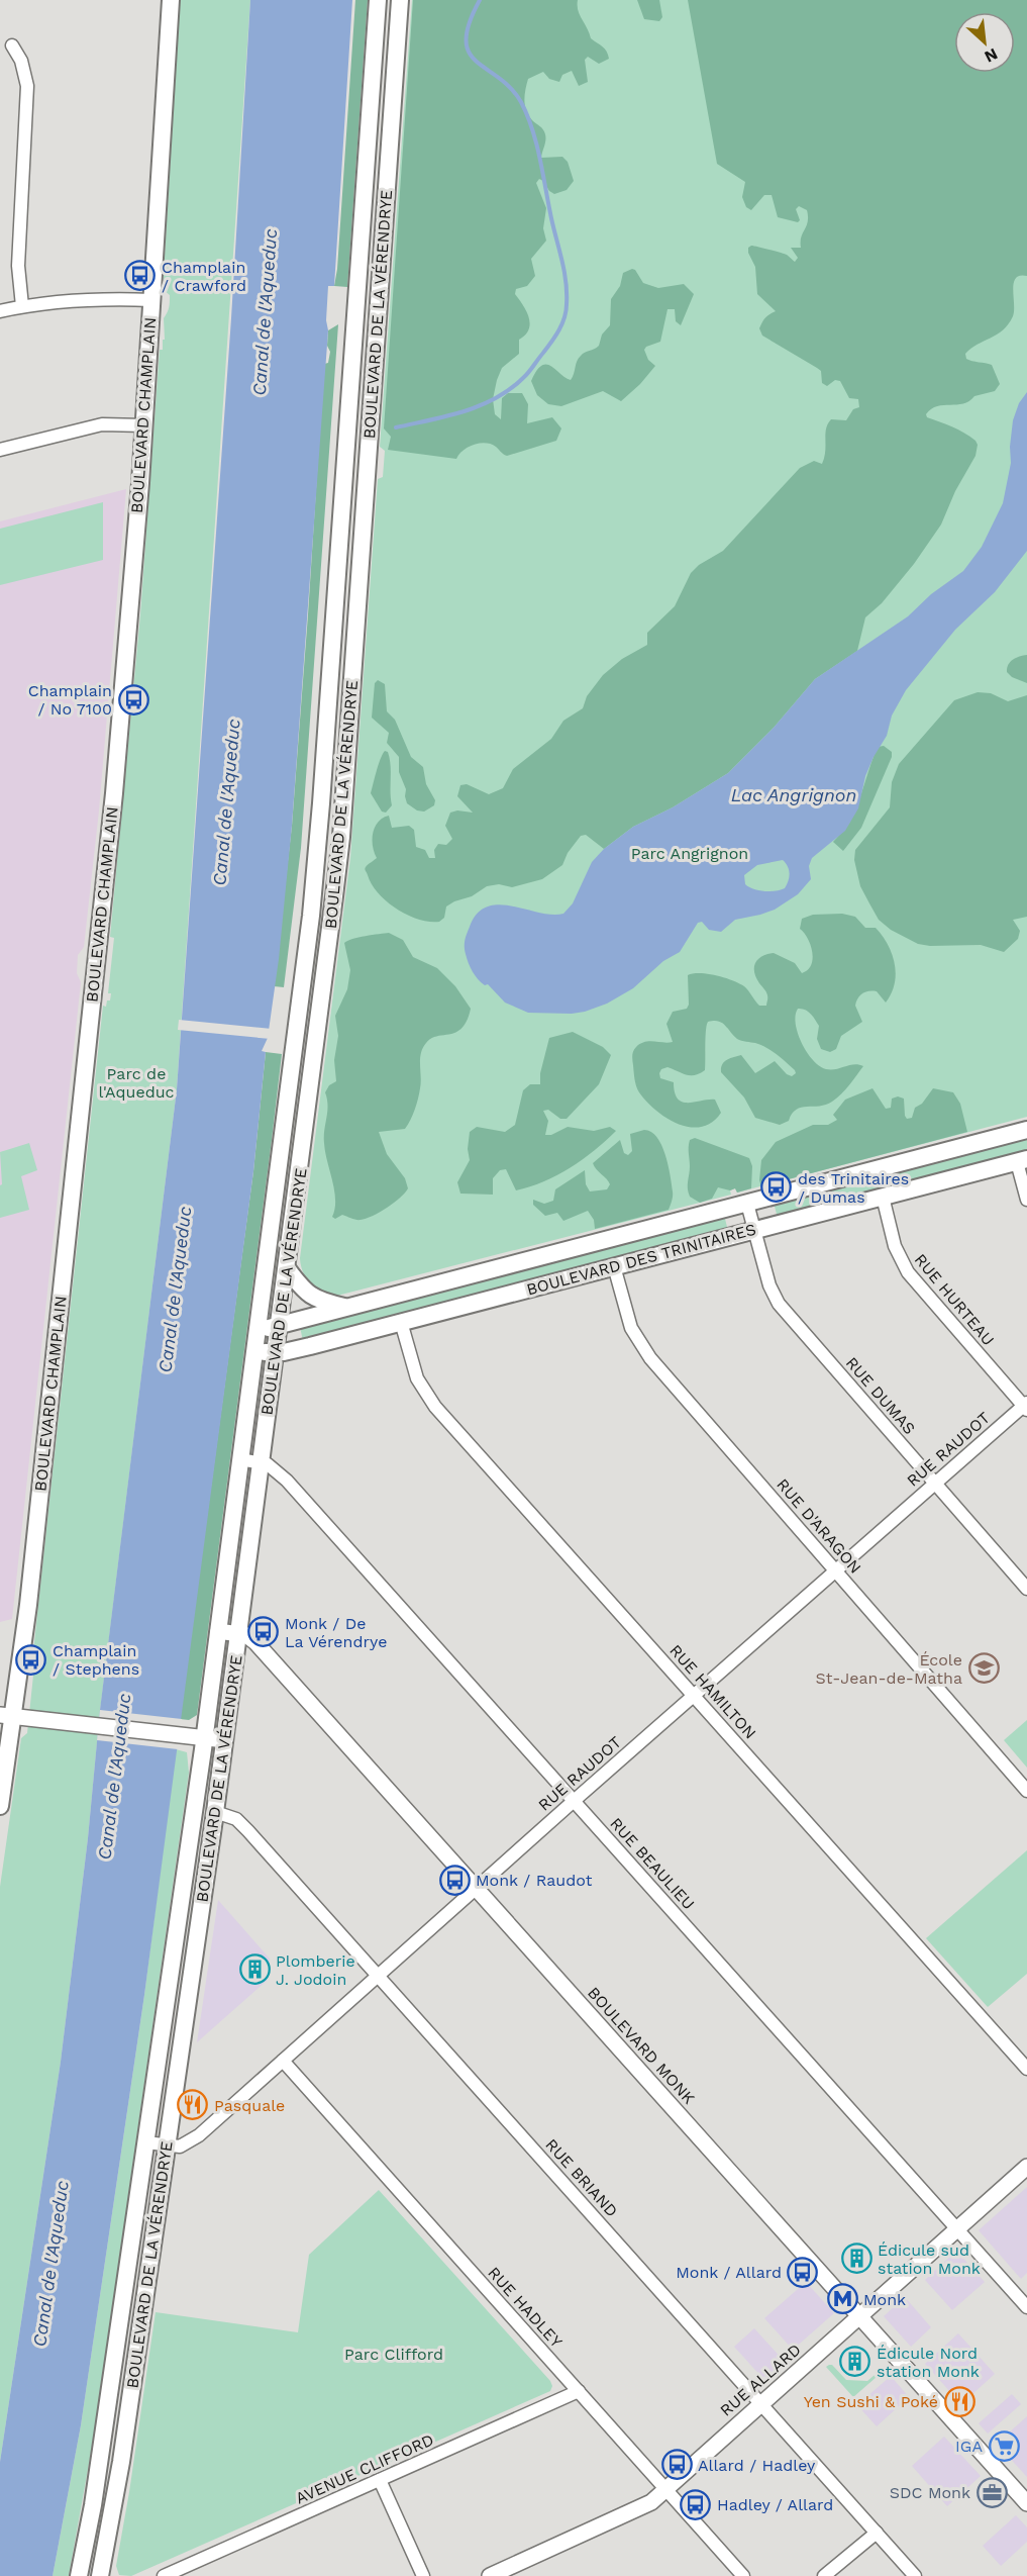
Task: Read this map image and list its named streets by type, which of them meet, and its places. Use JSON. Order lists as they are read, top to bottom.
{
  "streets": {
    "main road": ["BOULEVARD DE LA VÉRENDRYE", "BOULEVARD CHAMPLAIN", "BOULEVARD DES TRINITAIRES"],
    "street": [
      "RUE HURTEAU",
      "RUE DUMAS",
      "RUE RAUDOT",
      "RUE D'ARAGON",
      "RUE HAMILTON",
      "RUE BEAULIEU",
      "BOULEVARD MONK",
      "RUE BRIAND",
      "RUE HADLEY",
      "RUE ALLARD",
      "AVENUE CLIFFORD"
    ]
  },
  "crossings": [
    ["BOULEVARD DE LA VÉRENDRYE", "BOULEVARD DES TRINITAIRES"],
    ["BOULEVARD DE LA VÉRENDRYE", "RUE RAUDOT"],
    ["BOULEVARD DE LA VÉRENDRYE", "RUE BEAULIEU"],
    ["BOULEVARD DE LA VÉRENDRYE", "BOULEVARD MONK"],
    ["BOULEVARD DE LA VÉRENDRYE", "RUE BRIAND"],
    ["BOULEVARD DES TRINITAIRES", "RUE HURTEAU"],
    ["BOULEVARD DES TRINITAIRES", "RUE DUMAS"],
    ["BOULEVARD DES TRINITAIRES", "RUE D'ARAGON"],
    ["BOULEVARD DES TRINITAIRES", "RUE HAMILTON"],
    ["RUE HURTEAU", "RUE RAUDOT"],
    ["RUE DUMAS", "RUE RAUDOT"],
    ["RUE RAUDOT", "RUE D'ARAGON"],
    ["RUE RAUDOT", "RUE HAMILTON"],
    ["RUE RAUDOT", "RUE BEAULIEU"],
    ["RUE RAUDOT", "BOULEVARD MONK"],
    ["RUE RAUDOT", "RUE BRIAND"],
    ["RUE RAUDOT", "RUE HADLEY"],
    ["RUE BEAULIEU", "RUE ALLARD"],
    ["BOULEVARD MONK", "RUE ALLARD"],
    ["RUE BRIAND", "RUE ALLARD"],
    ["RUE HADLEY", "RUE ALLARD"],
    ["RUE HADLEY", "AVENUE CLIFFORD"]
  ],
  "water": ["Canal de l'Aqueduc", "Lac Angrignon"],
  "parks": ["Parc Angrignon", "Parc de l'Aqueduc", "Parc Clifford"],
  "places": {
    "bus stop": [
      "Champlain / Crawford",
      "Champlain / No 7100",
      "des Trinitaires / Dumas",
      "Monk / De La Vérendrye",
      "Champlain / Stephens",
      "Monk / Raudot",
      "Monk / Allard",
      "Allard / Hadley",
      "Hadley / Allard"
    ],
    "school or university": ["École St-Jean-de-Matha"],
    "building": ["Plomberie J. Jodoin", "Édicule sud station Monk", "Édicule Nord station Monk"],
    "restaurant": ["Pasquale", "Yen Sushi & Poké"],
    "metro station": ["Monk"],
    "supermarket": ["IGA"],
    "office": ["SDC Monk"]
  },
  "north": "bottom right"
}
